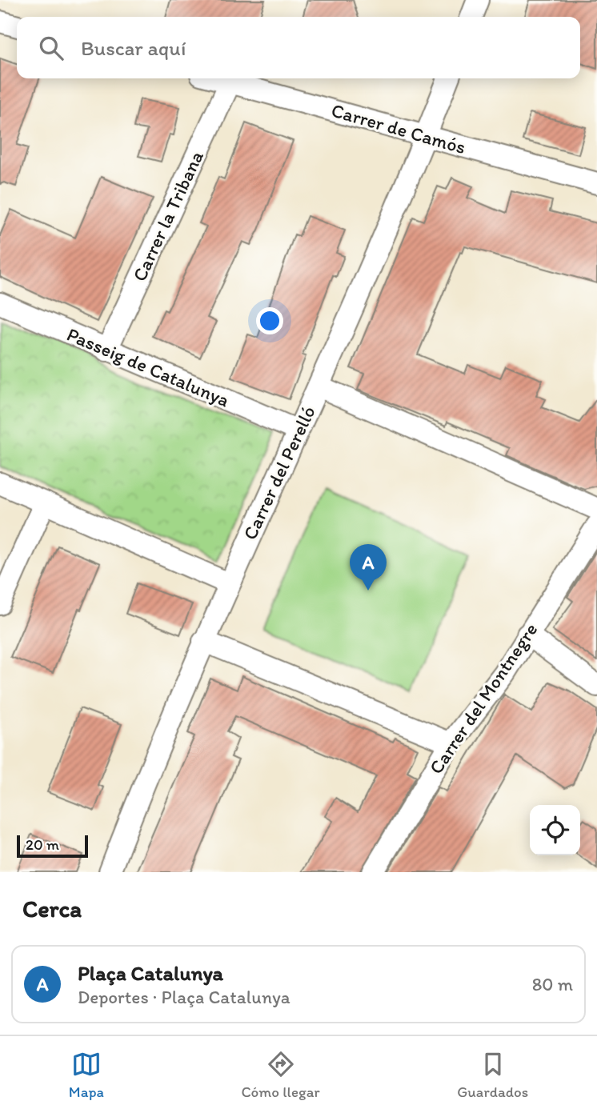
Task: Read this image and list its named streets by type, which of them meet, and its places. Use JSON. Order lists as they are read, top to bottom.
{
  "streets": {
    "street": [
      "Carrer de Camós",
      "Carrer la Tribana",
      "Passeig de Catalunya",
      "Carrer del Perelló",
      "Carrer del Montnegre"
    ]
  },
  "crossings": [
    ["Carrer de Camós", "Carrer la Tribana"],
    ["Carrer de Camós", "Carrer del Perelló"],
    ["Carrer la Tribana", "Passeig de Catalunya"],
    ["Passeig de Catalunya", "Carrer del Perelló"]
  ],
  "scale_bar": "20 m",
  "page": {
    "search": "Buscar aquí",
    "pins": "A",
    "scale": "20 m",
    "heading": "Cerca",
    "list": [
      {
        "mark": "A",
        "name": "Plaça Catalunya",
        "note": "Deportes · Plaça Catalunya",
        "value": "80 m"
      }
    ],
    "nav": ["Mapa", "Cómo llegar", "Guardados"]
  }
}
